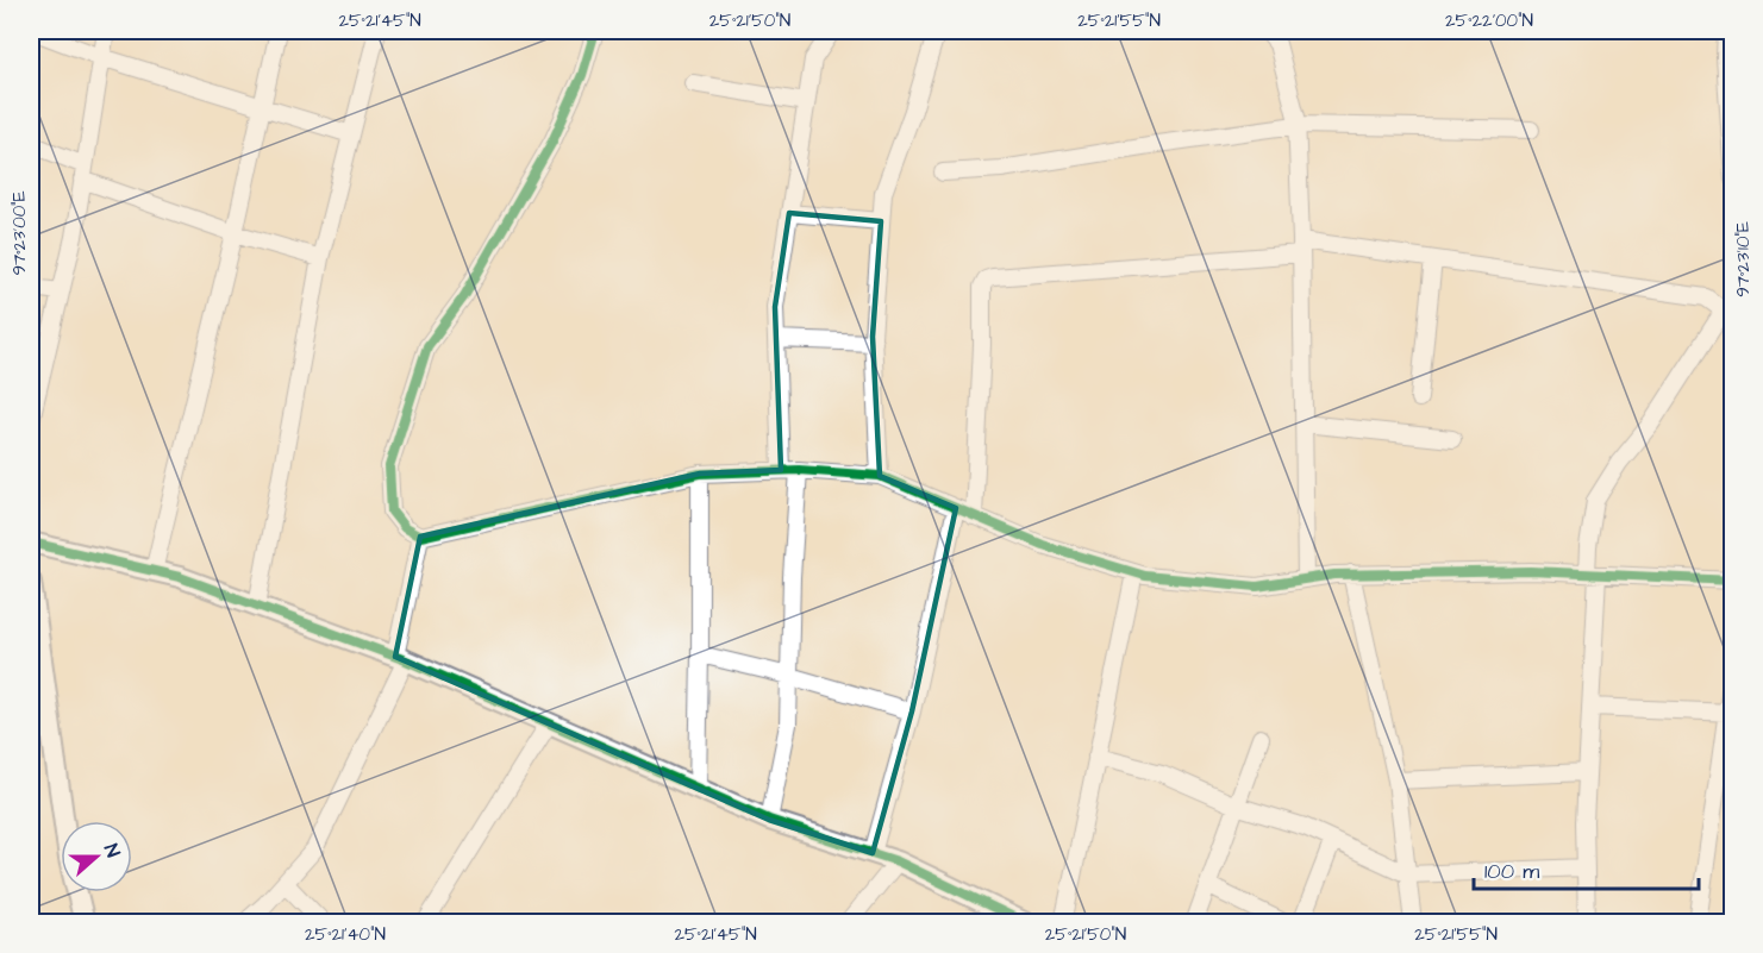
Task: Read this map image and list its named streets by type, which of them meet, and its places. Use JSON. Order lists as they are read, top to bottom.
{
  "scale_bar": "100 m",
  "north": "right",
  "coordinates": [
    "25°21'45\"N",
    "25°21'50\"N",
    "25°21'55\"N",
    "25°22'00\"N",
    "97°23'00\"E",
    "97°23'10\"E",
    "25°21'40\"N"
  ]
}
